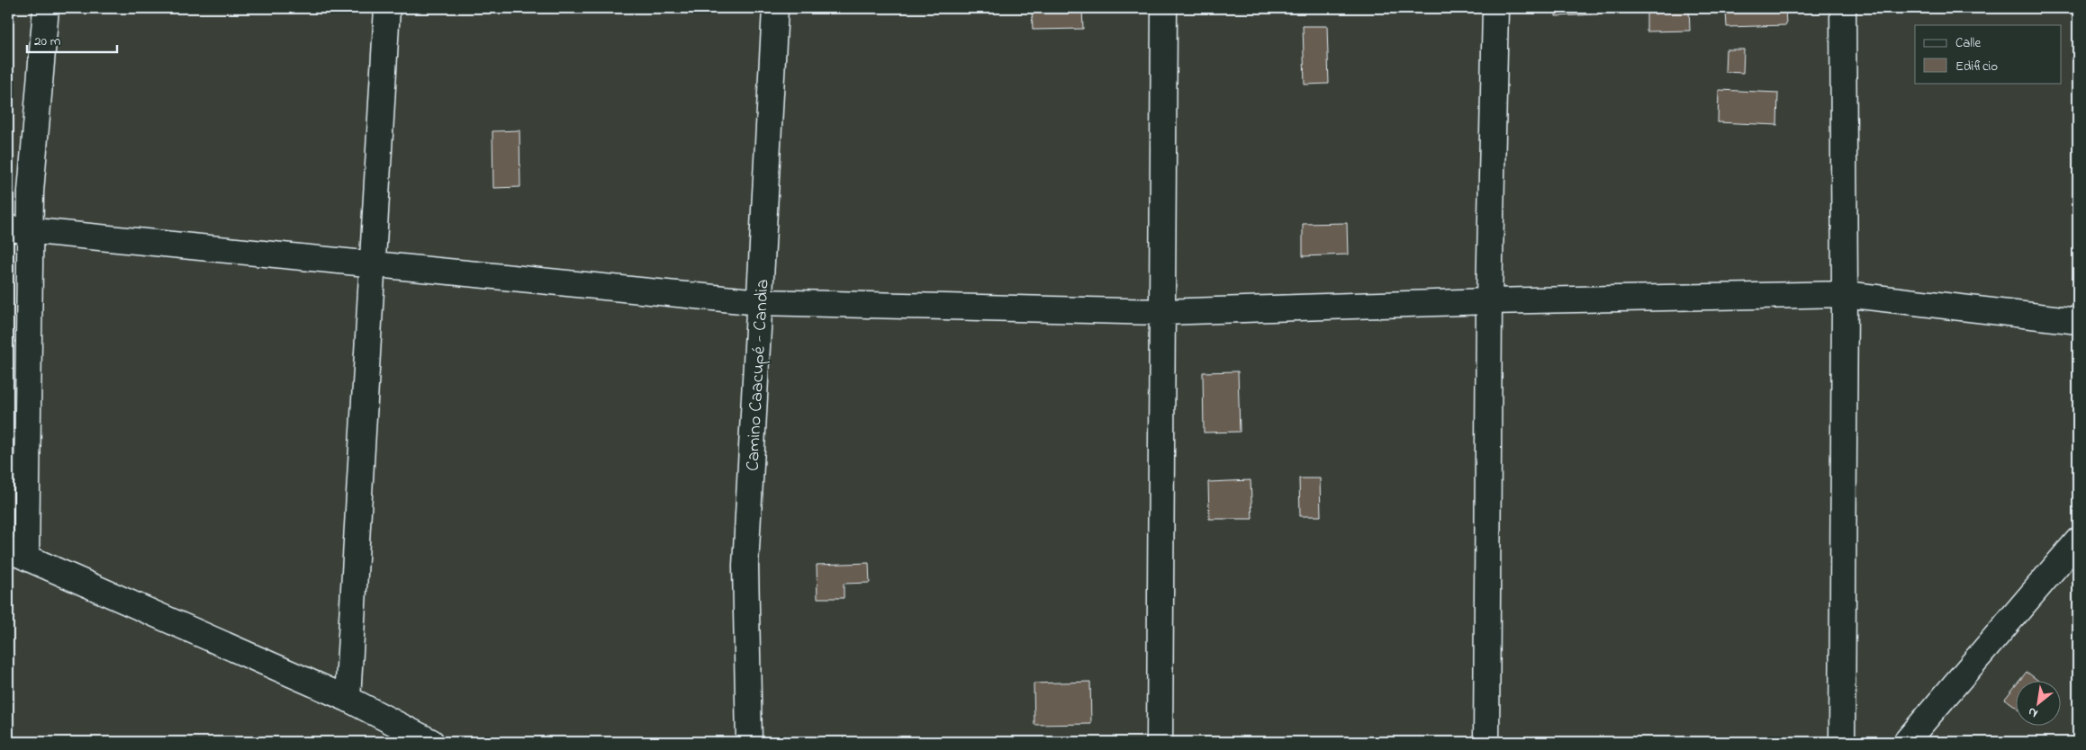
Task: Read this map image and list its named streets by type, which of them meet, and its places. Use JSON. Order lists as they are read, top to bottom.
{
  "streets": {
    "street": ["Camino Caacupé - Candia"]
  },
  "legend": ["Calle", "Edificio"],
  "scale_bar": "20 m",
  "north": "bottom left"
}
